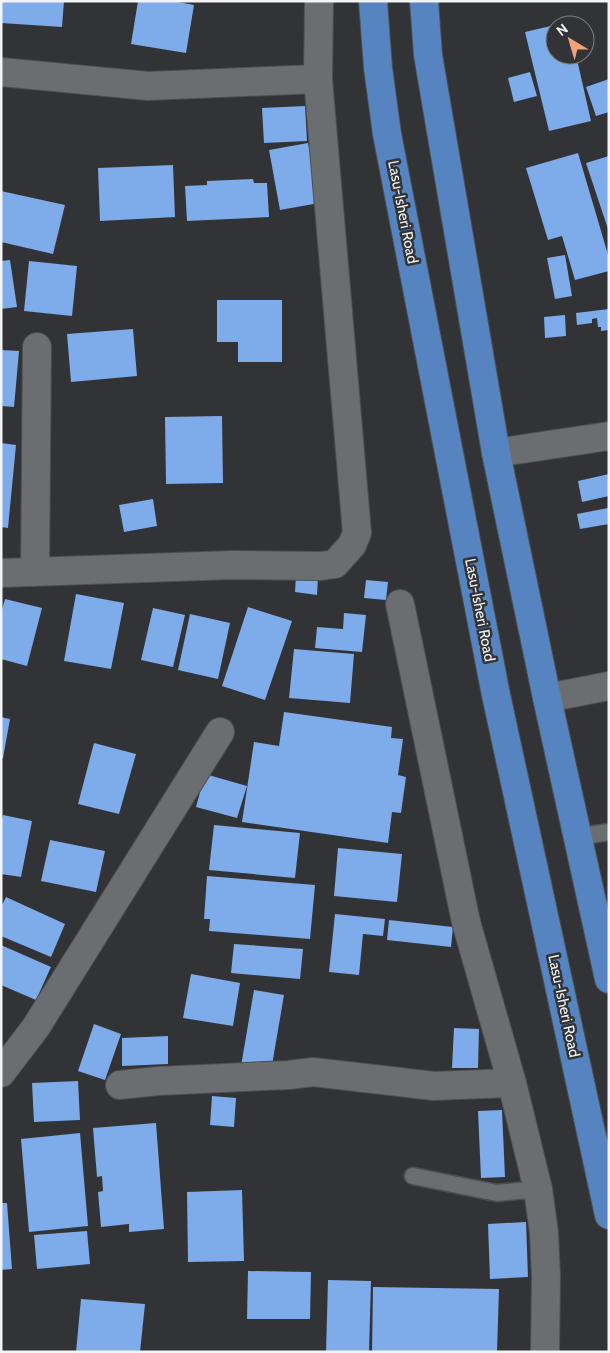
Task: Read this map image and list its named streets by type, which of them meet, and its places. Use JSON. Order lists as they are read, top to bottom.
{
  "streets": {
    "main road": ["Lasu-Isheri Road"]
  },
  "north": "top left"
}
